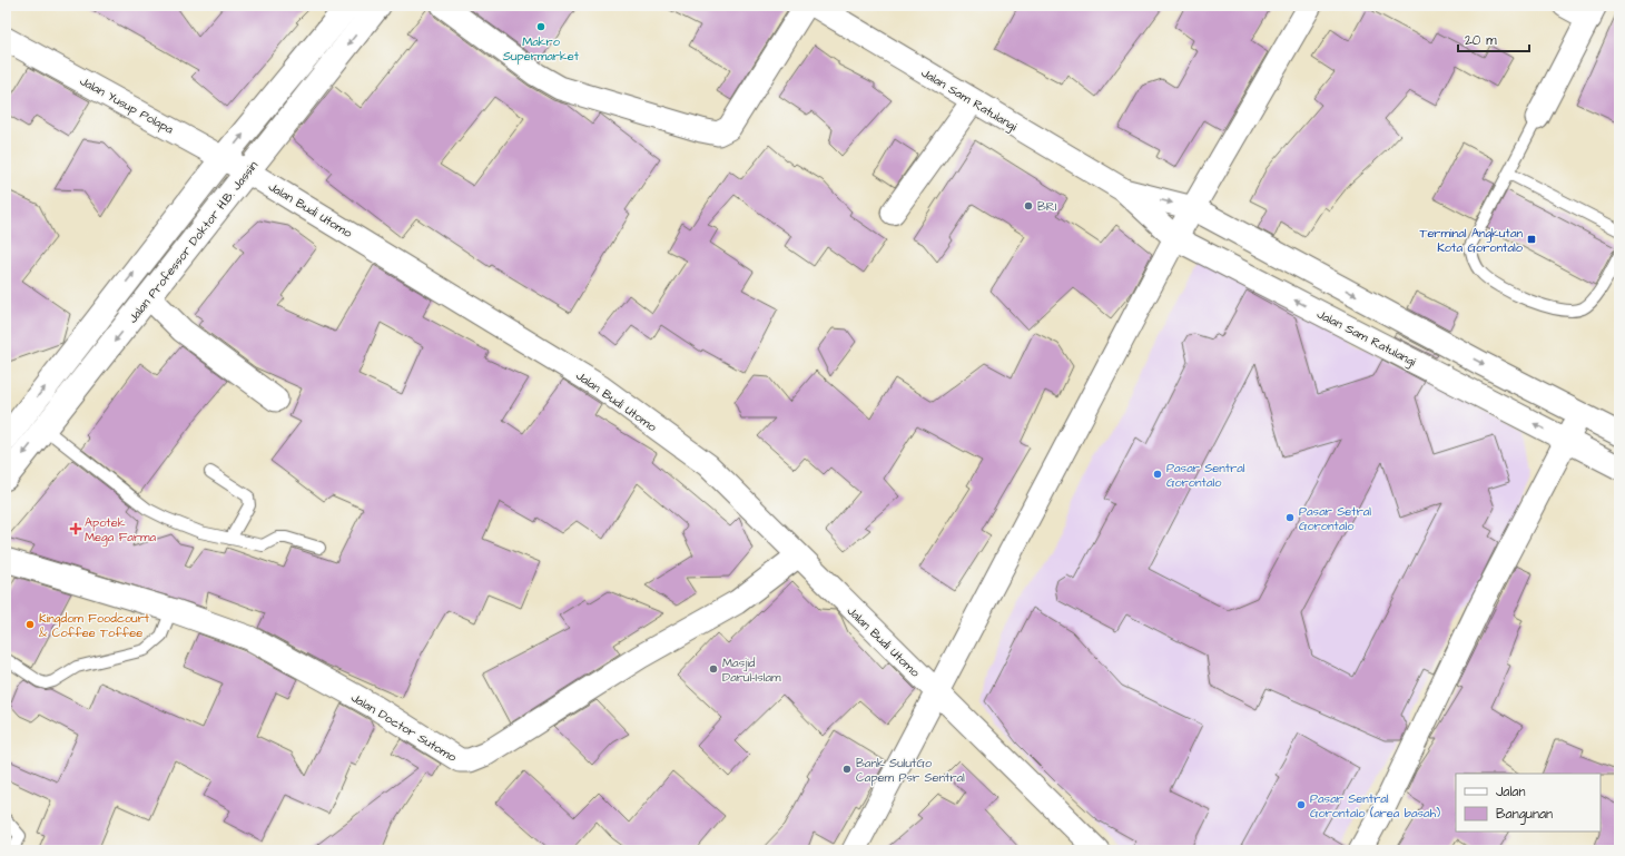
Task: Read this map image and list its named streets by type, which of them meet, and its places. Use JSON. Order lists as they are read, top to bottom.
{
  "streets": {
    "highway": ["Jalan Professor Doktor H.B. Jassin"],
    "street": [
      "Jalan Sam Ratulangi",
      "Jalan Yusup Polapa",
      "Jalan Budi Utomo",
      "Jalan Doctor Sutomo"
    ]
  },
  "crossings": [
    ["Jalan Yusup Polapa", "Jalan Budi Utomo"],
    ["Jalan Yusup Polapa", "Jalan Professor Doktor H.B. Jassin"],
    ["Jalan Budi Utomo", "Jalan Professor Doktor H.B. Jassin"],
    ["Jalan Budi Utomo", "Jalan Doctor Sutomo"]
  ],
  "places": {
    "other": [
      "Makro Supermarket",
      "BRI",
      "Pasar Sentral Gorontalo",
      "Pasar Setral Gorontalo",
      "Kingdom Foodcourt & Coffee Toffee",
      "Masjid Darul-Islam",
      "Bank SulutGo Capem Psr Sentral",
      "Pasar Sentral Gorontalo (area basah)"
    ],
    "transit": ["Terminal Angkutan Kota Gorontalo"],
    "health": ["Apotek Mega Farma"]
  },
  "legend": ["Jalan", "Bangunan"],
  "scale_bar": "20 m"
}
